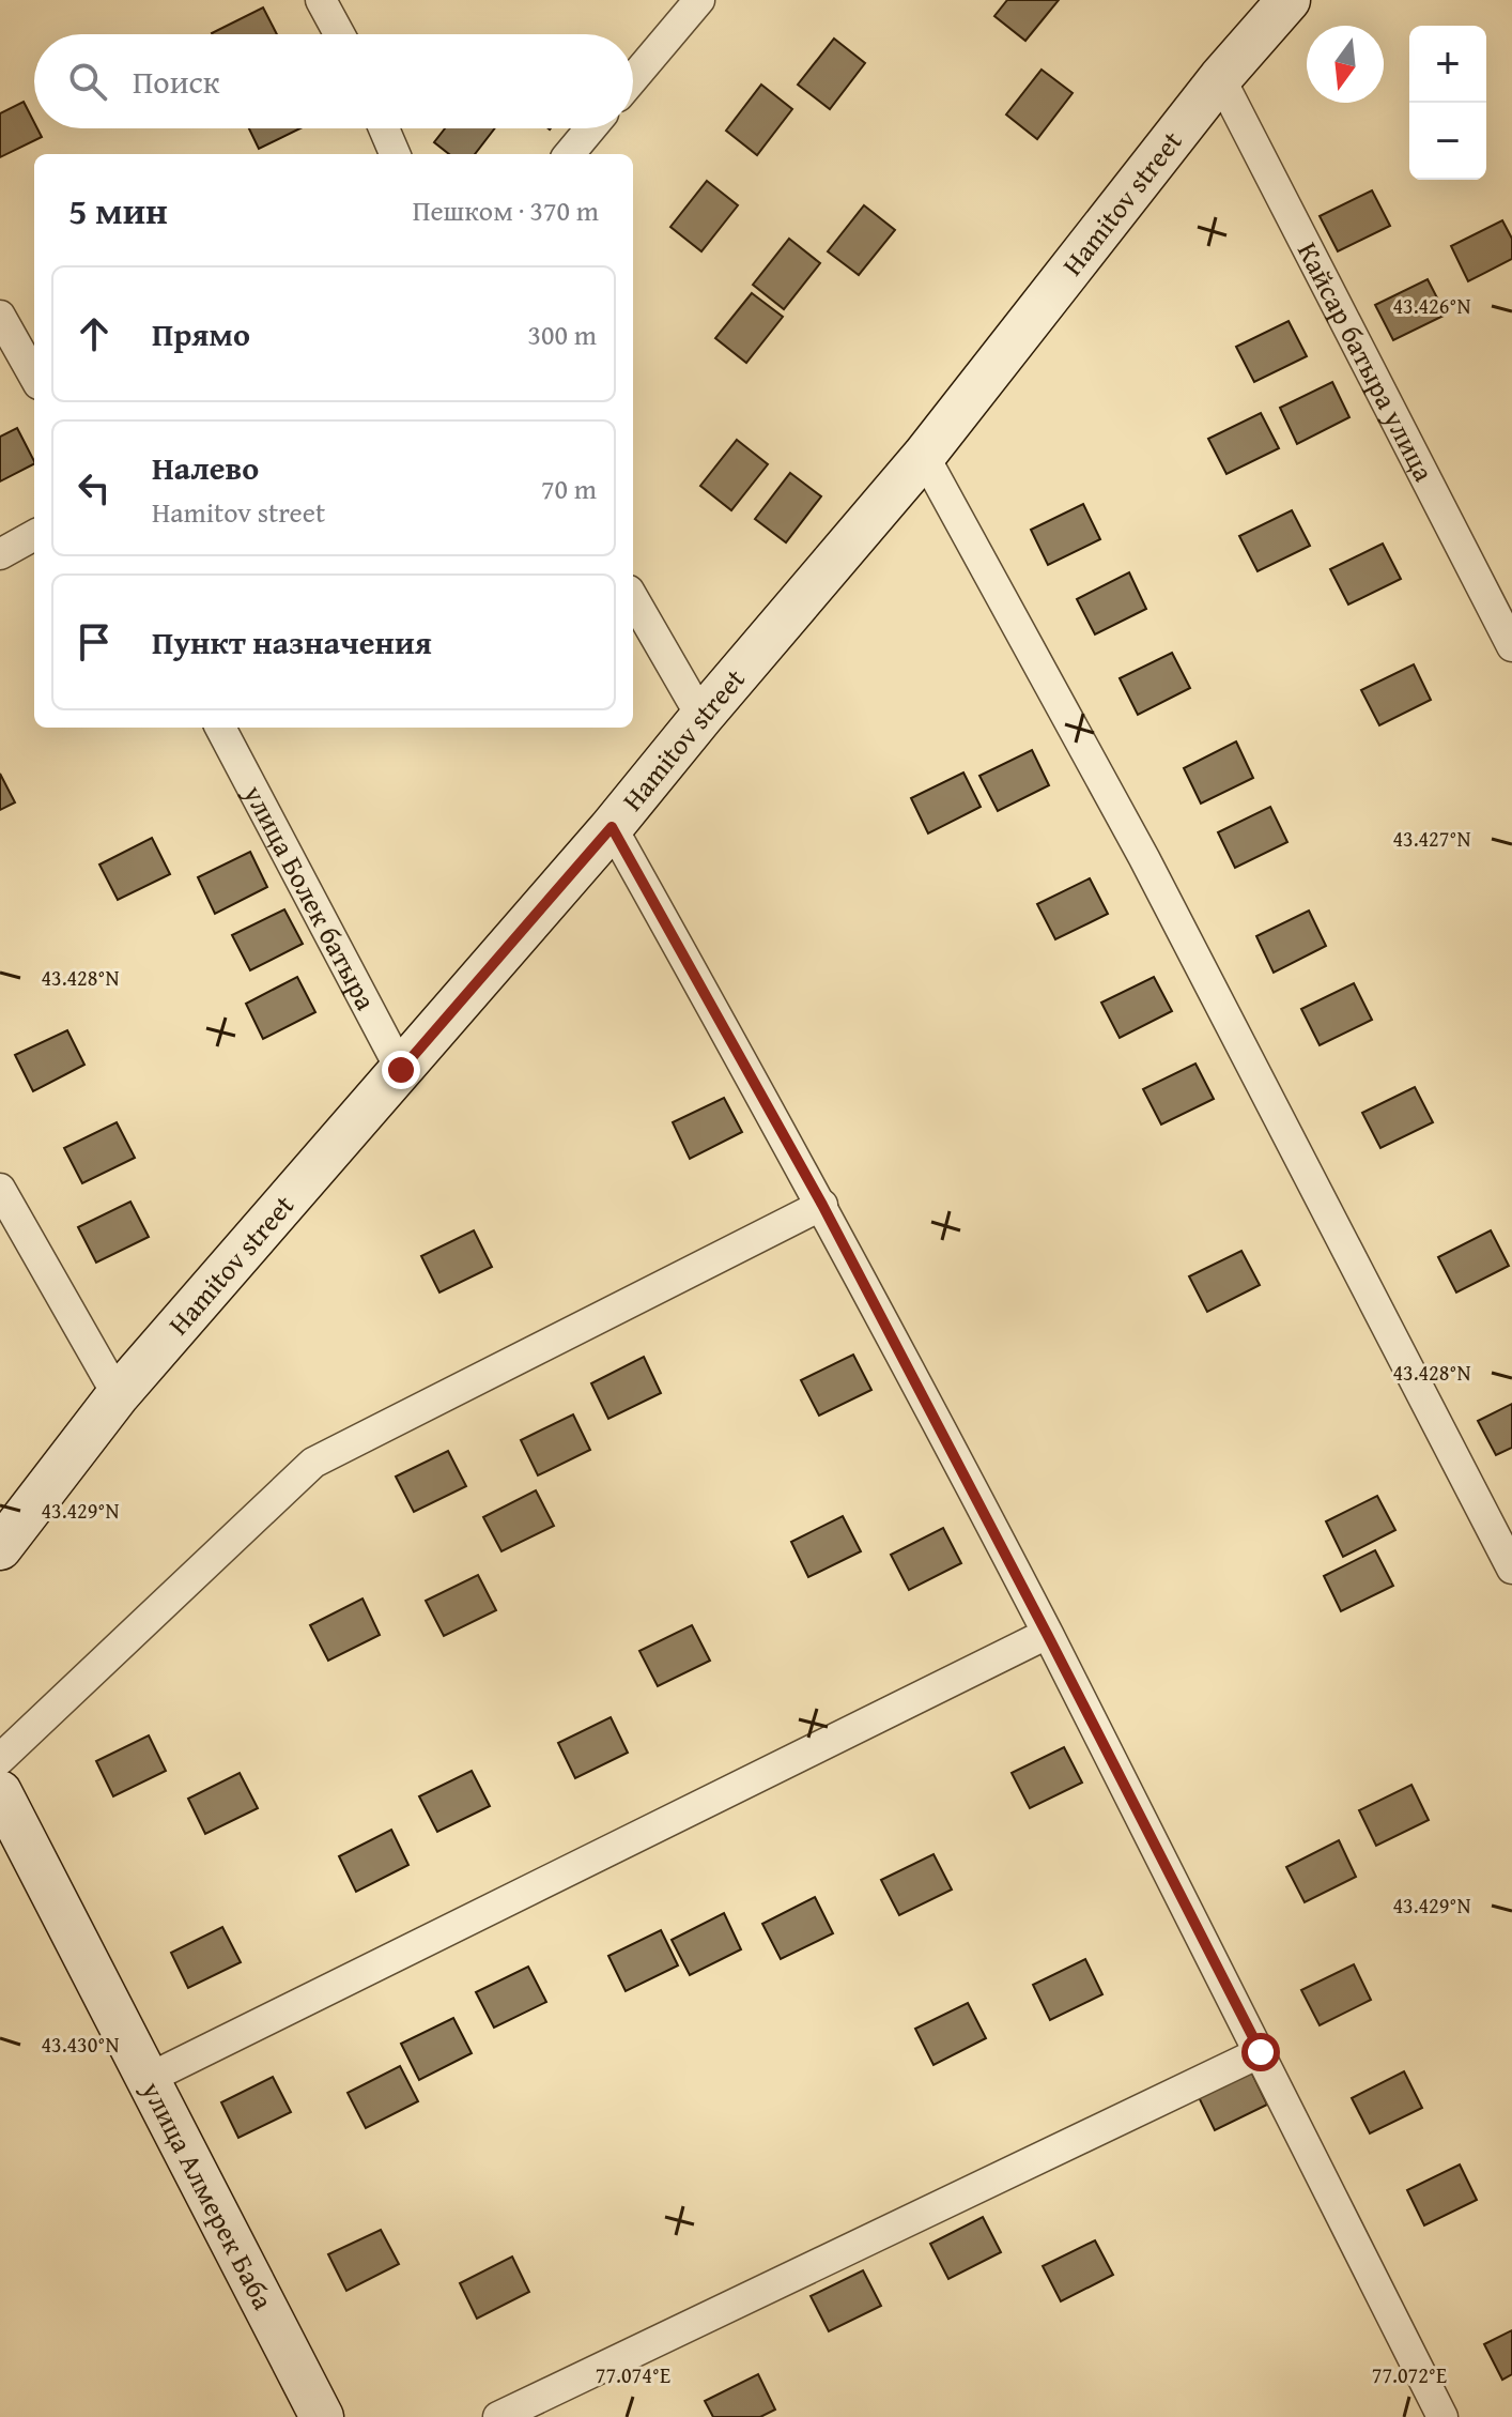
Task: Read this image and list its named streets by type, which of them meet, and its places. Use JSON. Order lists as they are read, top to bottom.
{
  "streets": {
    "street": [
      "Hamitov street",
      "Кайсар батыра улица",
      "улица Болек батыра",
      "улица Алмерек Баба"
    ]
  },
  "crossings": [
    ["Hamitov street", "Кайсар батыра улица"],
    ["Hamitov street", "улица Болек батыра"]
  ],
  "north": "bottom",
  "page": {
    "map_buttons": ["+", "−"],
    "search": "Поиск",
    "heading": ["5 мин", "Пешком · 370 m"],
    "list": [
      ["Прямо", "300 m"],
      ["Налево", "Hamitov street", "70 m"],
      "Пункт назначения"
    ]
  },
  "coordinates": [
    "43.426°N",
    "43.427°N",
    "43.428°N",
    "43.429°N",
    "43.430°N",
    "77.074°E",
    "77.072°E"
  ]
}
